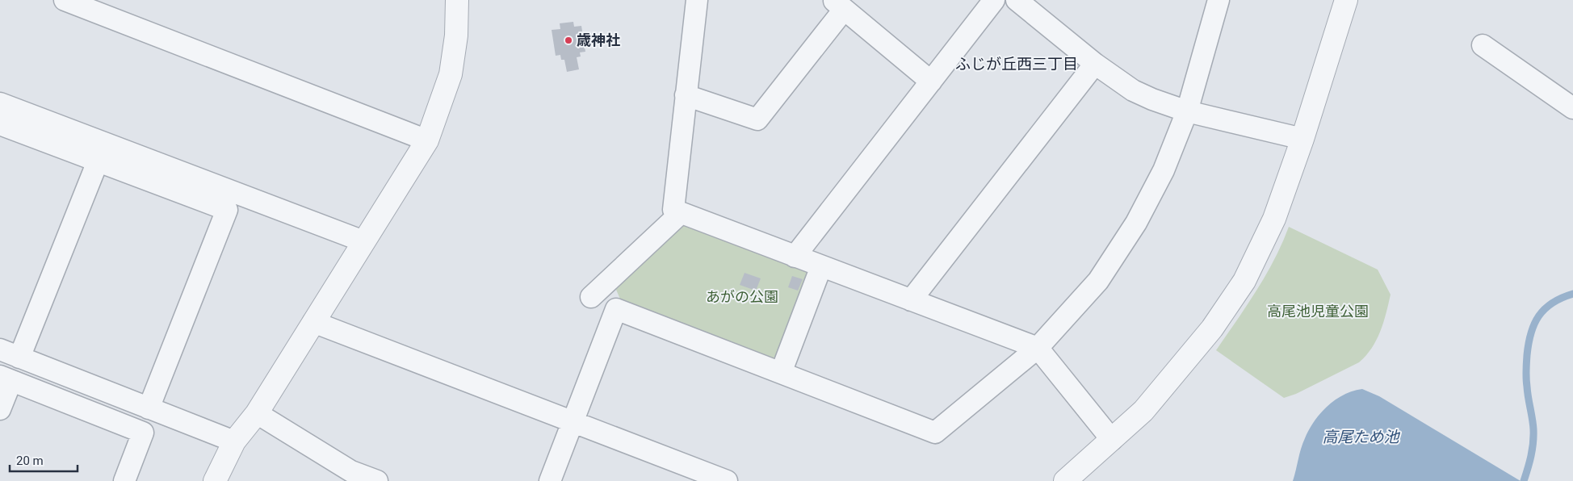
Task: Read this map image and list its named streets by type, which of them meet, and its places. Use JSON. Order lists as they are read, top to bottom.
{
  "districts": ["ふじが丘西三丁目"],
  "water": ["高尾ため池"],
  "parks": ["あがの公園", "高尾池児童公園"],
  "places": ["歳神社"],
  "scale_bar": "20 m"
}
